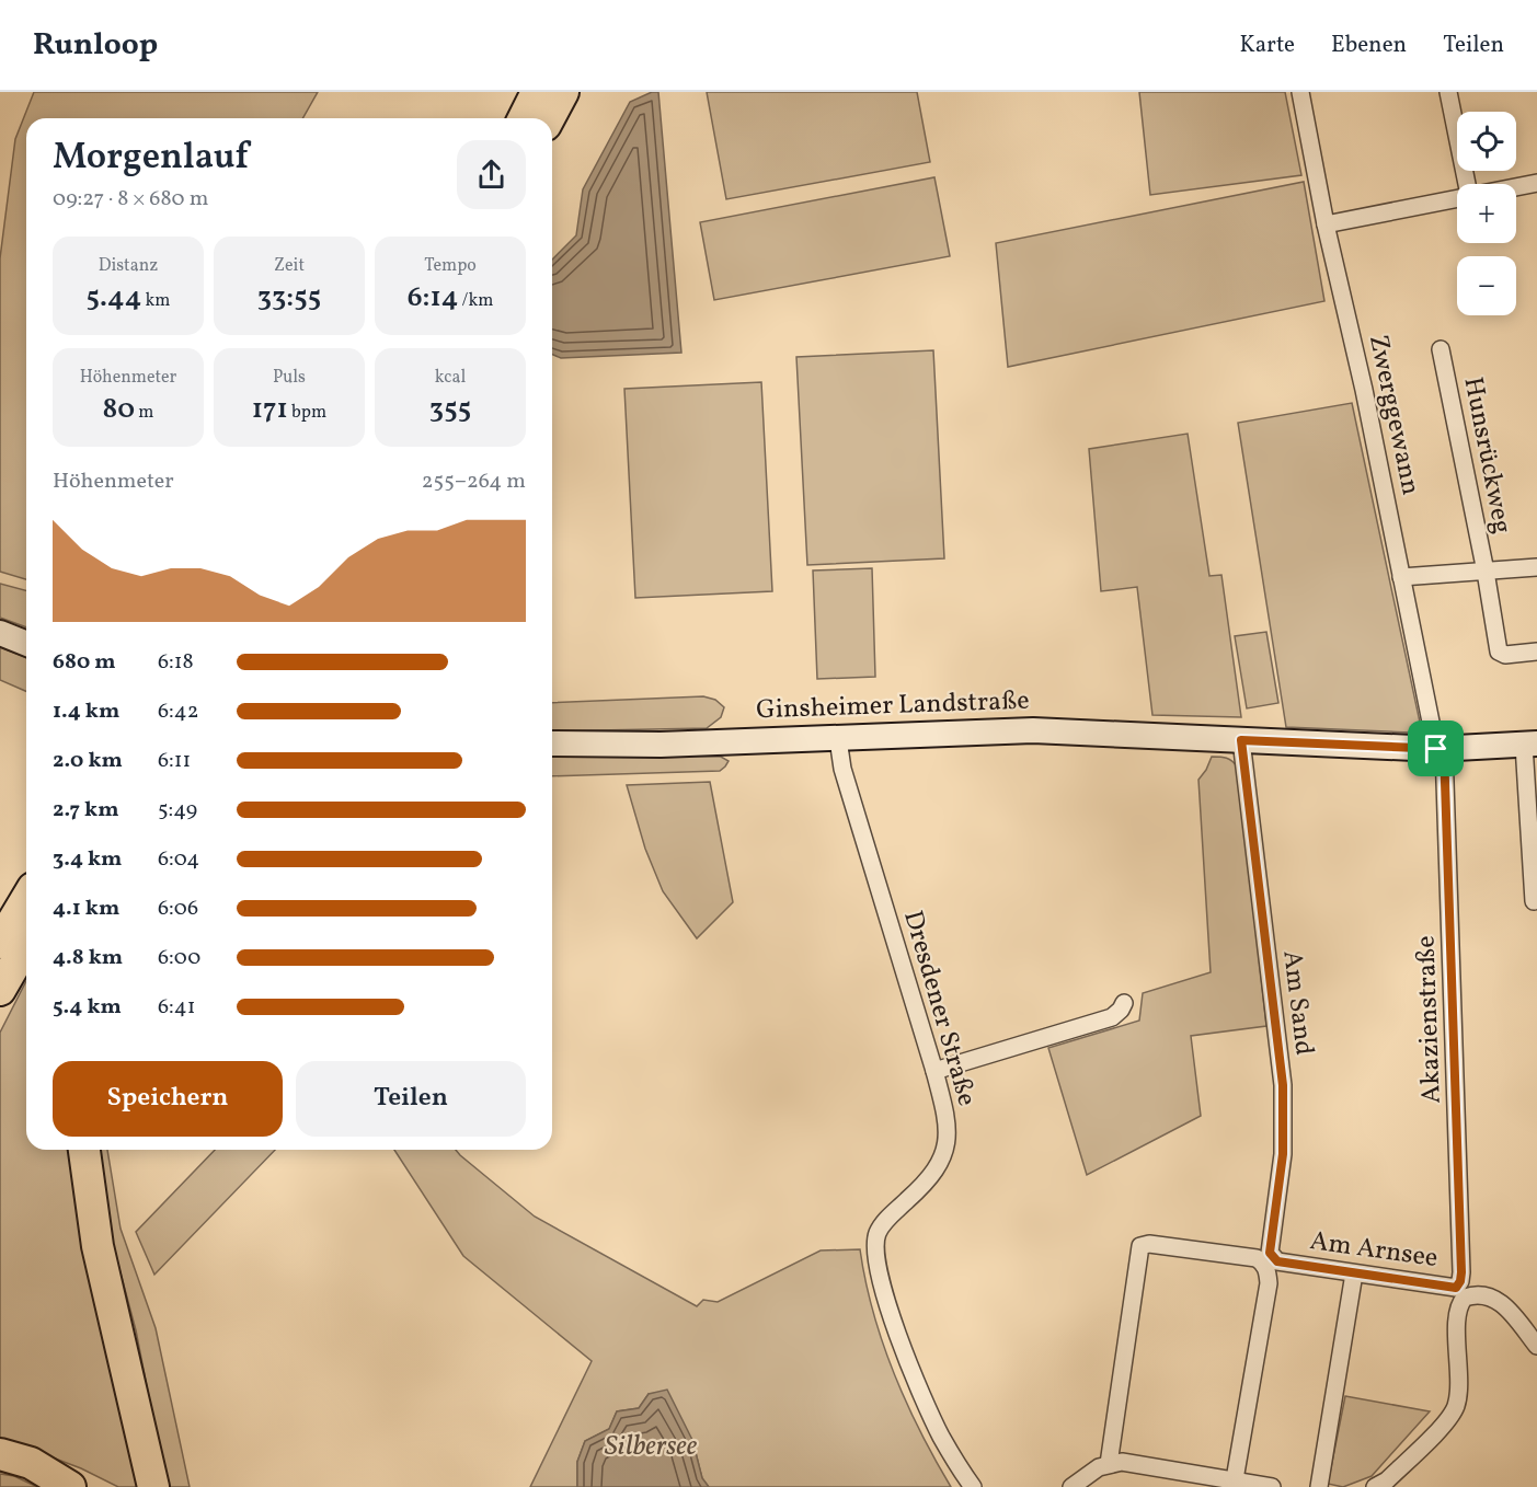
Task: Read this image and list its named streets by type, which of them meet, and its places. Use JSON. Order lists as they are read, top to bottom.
{
  "streets": {
    "main road": ["Ginsheimer Landstraße"],
    "street": [
      "Zwerggewann",
      "Hunsrückweg",
      "Am Sand",
      "Dresdener Straße",
      "Akazienstraße",
      "Am Arnsee"
    ]
  },
  "crossings": [
    ["Zwerggewann", "Ginsheimer Landstraße"],
    ["Zwerggewann", "Akazienstraße"],
    ["Ginsheimer Landstraße", "Am Sand"],
    ["Ginsheimer Landstraße", "Dresdener Straße"],
    ["Ginsheimer Landstraße", "Akazienstraße"],
    ["Am Sand", "Am Arnsee"],
    ["Akazienstraße", "Am Arnsee"]
  ],
  "water": ["Silbersee"],
  "page": {
    "header": "Runloop",
    "nav": ["Karte", "Ebenen", "Teilen"],
    "map_buttons": ["+", "−"],
    "heading": ["Morgenlauf", "09:27 · 8 × 680 m"],
    "stats": [
      ["Distanz", "5.44 km"],
      ["Zeit", "33:55"],
      ["Tempo", "6:14 /km"],
      ["Höhenmeter", "80 m"],
      ["Puls", "171 bpm"],
      ["kcal", "355"]
    ],
    "chart": ["Höhenmeter", "255–264 m"],
    "list": [
      {
        "name": "680 m",
        "note": "6:18"
      },
      {
        "name": "1.4 km",
        "note": "6:42"
      },
      {
        "name": "2.0 km",
        "note": "6:11"
      },
      {
        "name": "2.7 km",
        "note": "5:49"
      },
      {
        "name": "3.4 km",
        "note": "6:04"
      },
      {
        "name": "4.1 km",
        "note": "6:06"
      },
      {
        "name": "4.8 km",
        "note": "6:00"
      },
      {
        "name": "5.4 km",
        "note": "6:41"
      }
    ],
    "buttons": ["Speichern", "Teilen"]
  }
}
